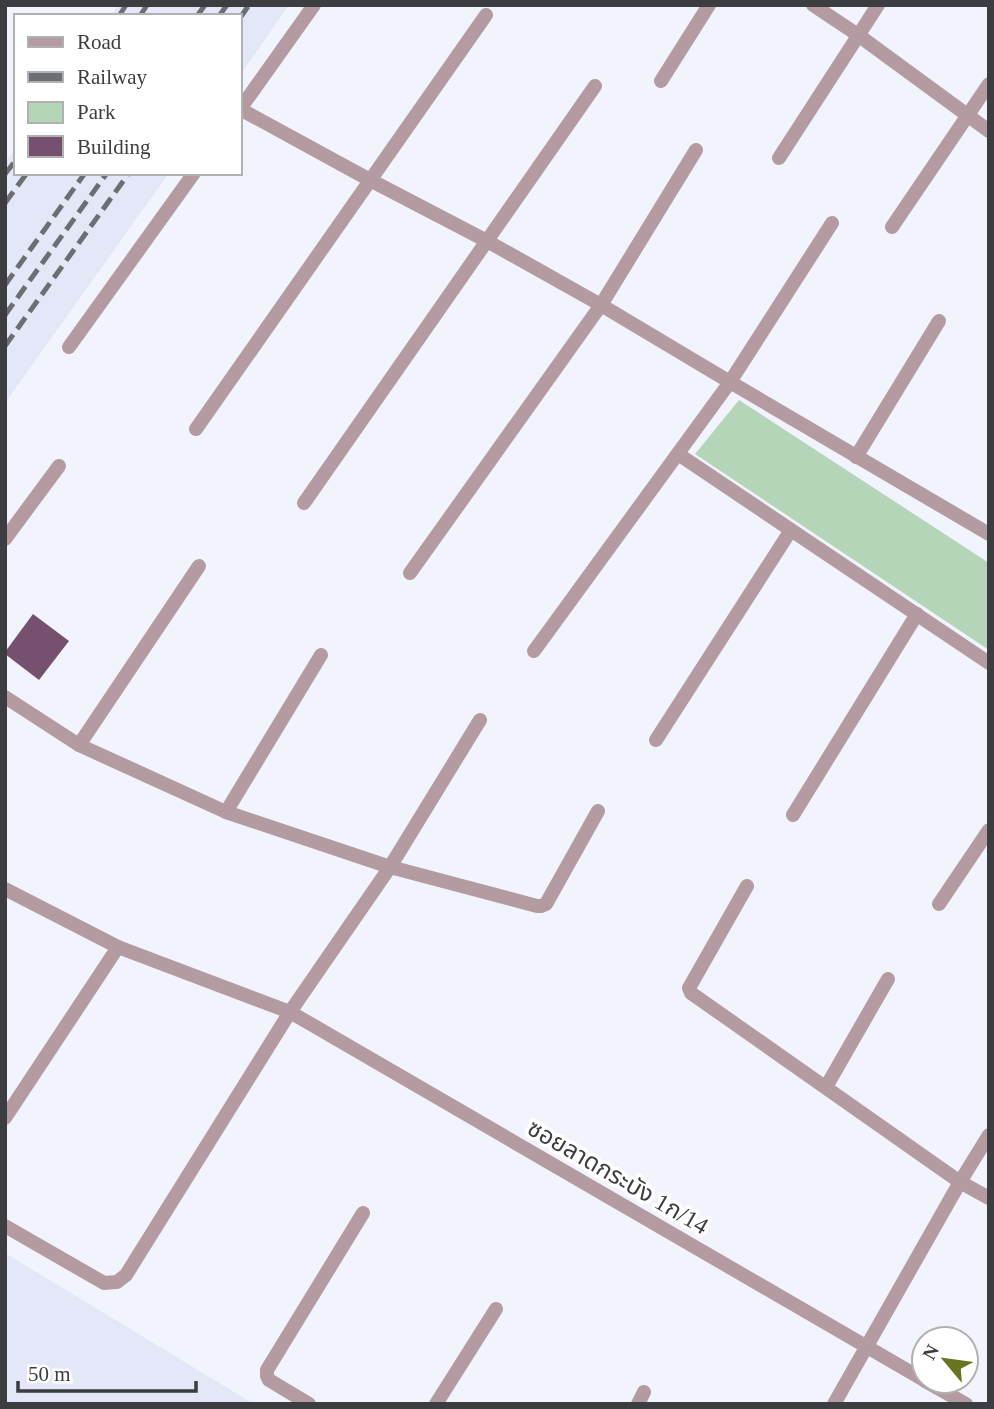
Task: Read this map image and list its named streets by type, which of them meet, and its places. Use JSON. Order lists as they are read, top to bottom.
{
  "streets": {
    "street": ["ซอยลาดกระบัง 1ก/14"]
  },
  "legend": [
    "Road",
    "Railway",
    "Park",
    "Building"
  ],
  "scale_bar": "50 m",
  "north": "top left"
}
